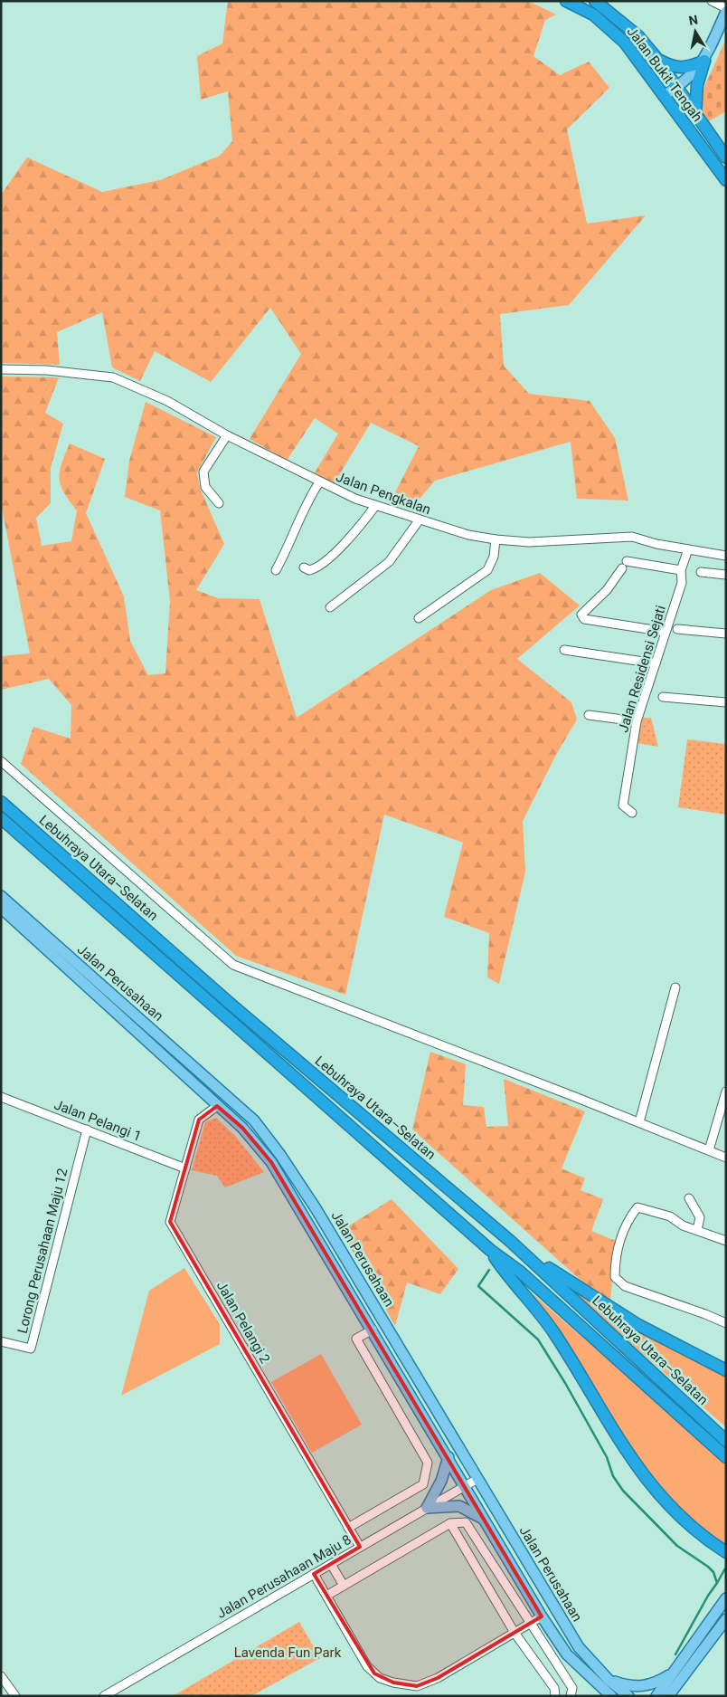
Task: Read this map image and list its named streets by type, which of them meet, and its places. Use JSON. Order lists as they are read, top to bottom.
{
  "streets": {
    "highway": ["Jalan Bukit Tengah", "Lebuhraya Utara–Selatan"],
    "main road": ["Jalan Perusahaan"],
    "street": [
      "Jalan Pengkalan",
      "Jalan Residensi Sejati",
      "Jalan Pelangi 1",
      "Lorong Perusahaan Maju 12",
      "Jalan Pelangi 2",
      "Jalan Perusahaan Maju 8"
    ]
  },
  "crossings": [
    ["Jalan Pengkalan", "Jalan Residensi Sejati"],
    ["Jalan Perusahaan", "Jalan Pelangi 2"],
    ["Jalan Perusahaan", "Jalan Perusahaan Maju 8"],
    ["Jalan Pelangi 1", "Lorong Perusahaan Maju 12"],
    ["Jalan Pelangi 1", "Jalan Pelangi 2"],
    ["Jalan Pelangi 2", "Jalan Perusahaan Maju 8"]
  ],
  "parks": ["Lavenda Fun Park"],
  "north": "top"
}
